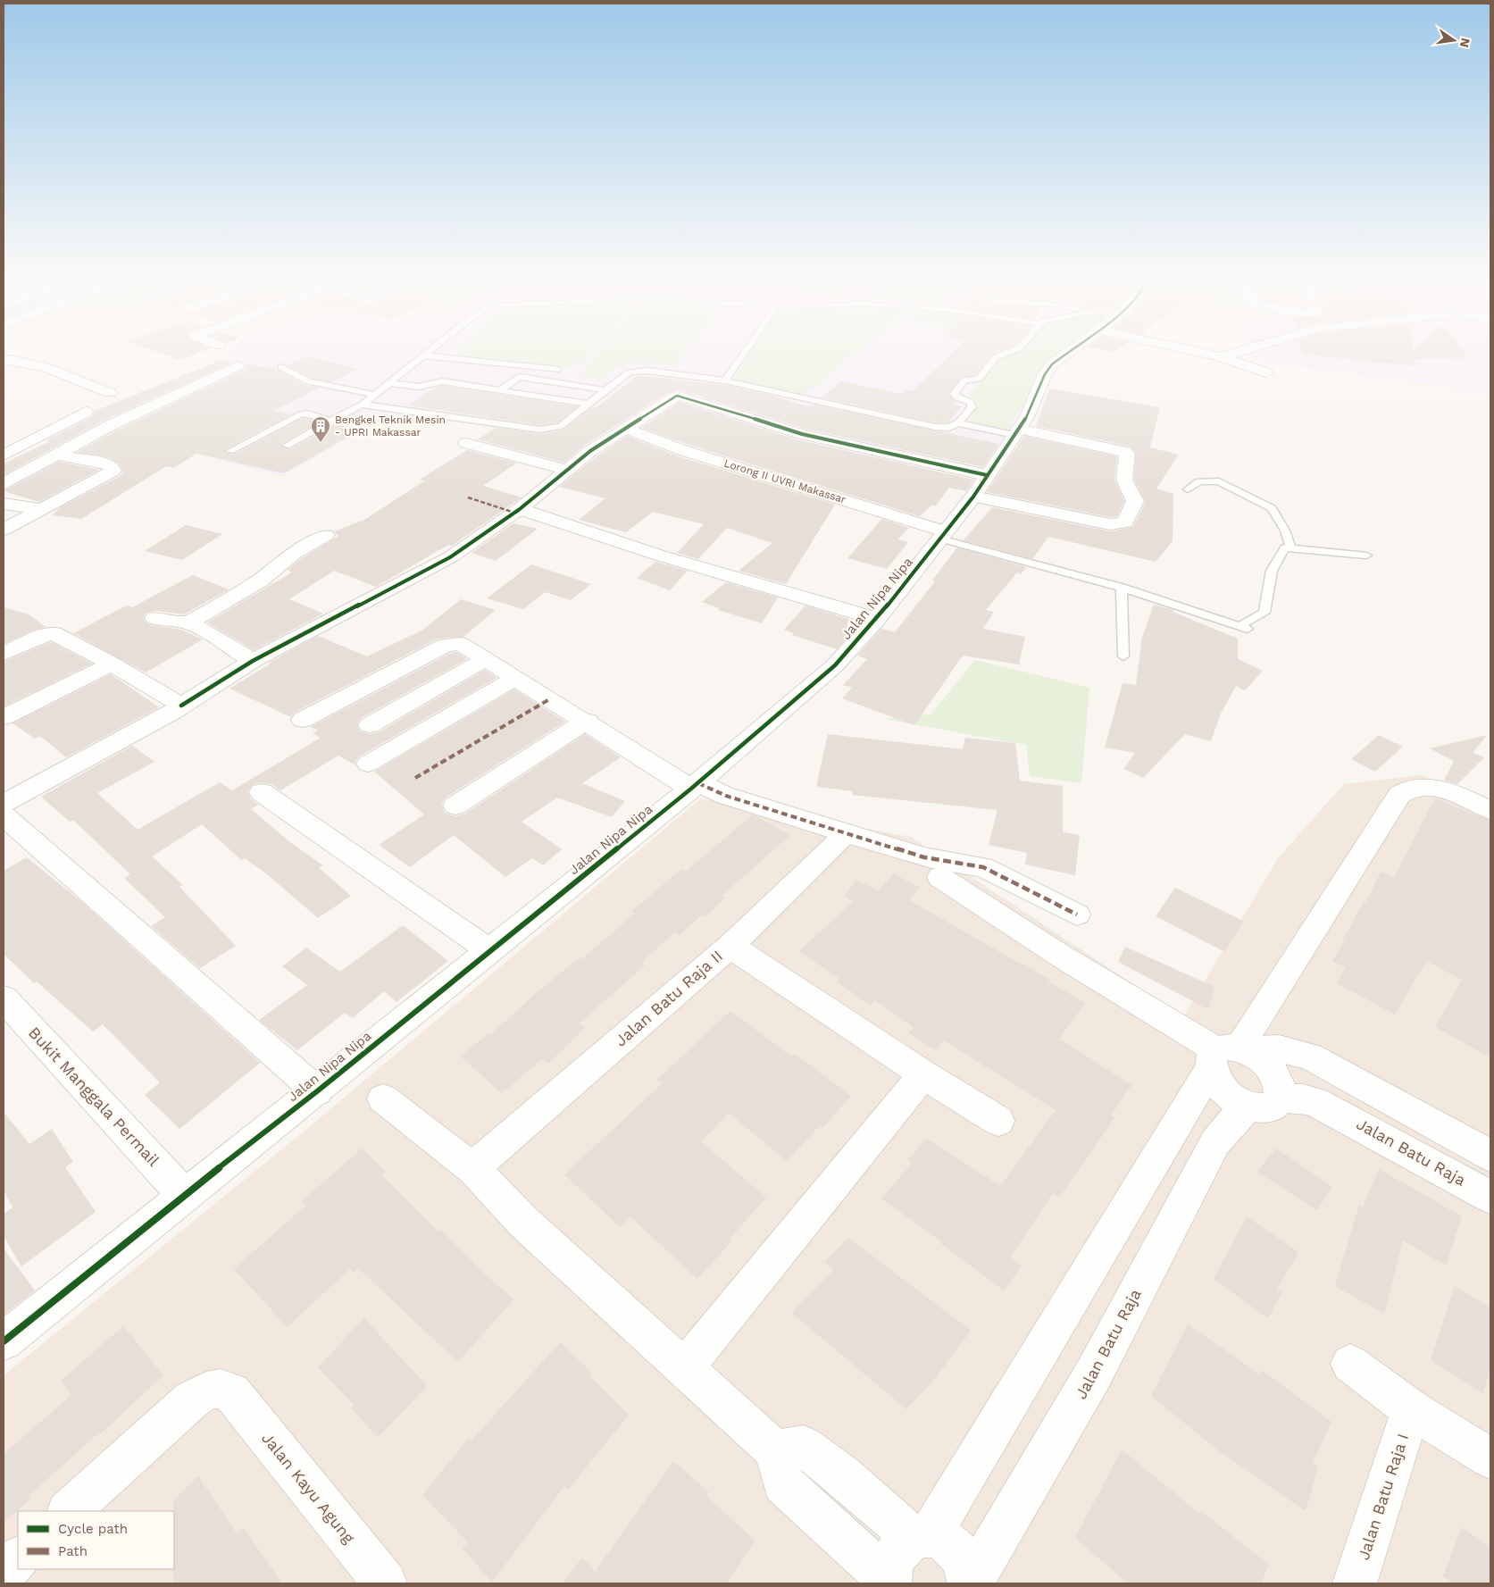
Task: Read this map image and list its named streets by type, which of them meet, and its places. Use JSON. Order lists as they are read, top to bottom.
{
  "streets": {
    "street": [
      "Lorong II UVRI Makassar",
      "Jalan Nipa Nipa",
      "Jalan Batu Raja II",
      "Bukit Manggala Permail",
      "Jalan Batu Raja",
      "Jalan Kayu Agung",
      "Jalan Batu Raja I"
    ]
  },
  "crossings": [
    ["Lorong II UVRI Makassar", "Jalan Nipa Nipa"],
    ["Jalan Nipa Nipa", "Bukit Manggala Permail"]
  ],
  "places": {
    "building": ["Bengkel Teknik Mesin - UPRI Makassar"]
  },
  "legend": ["Cycle path", "Path"],
  "north": "right"
}
